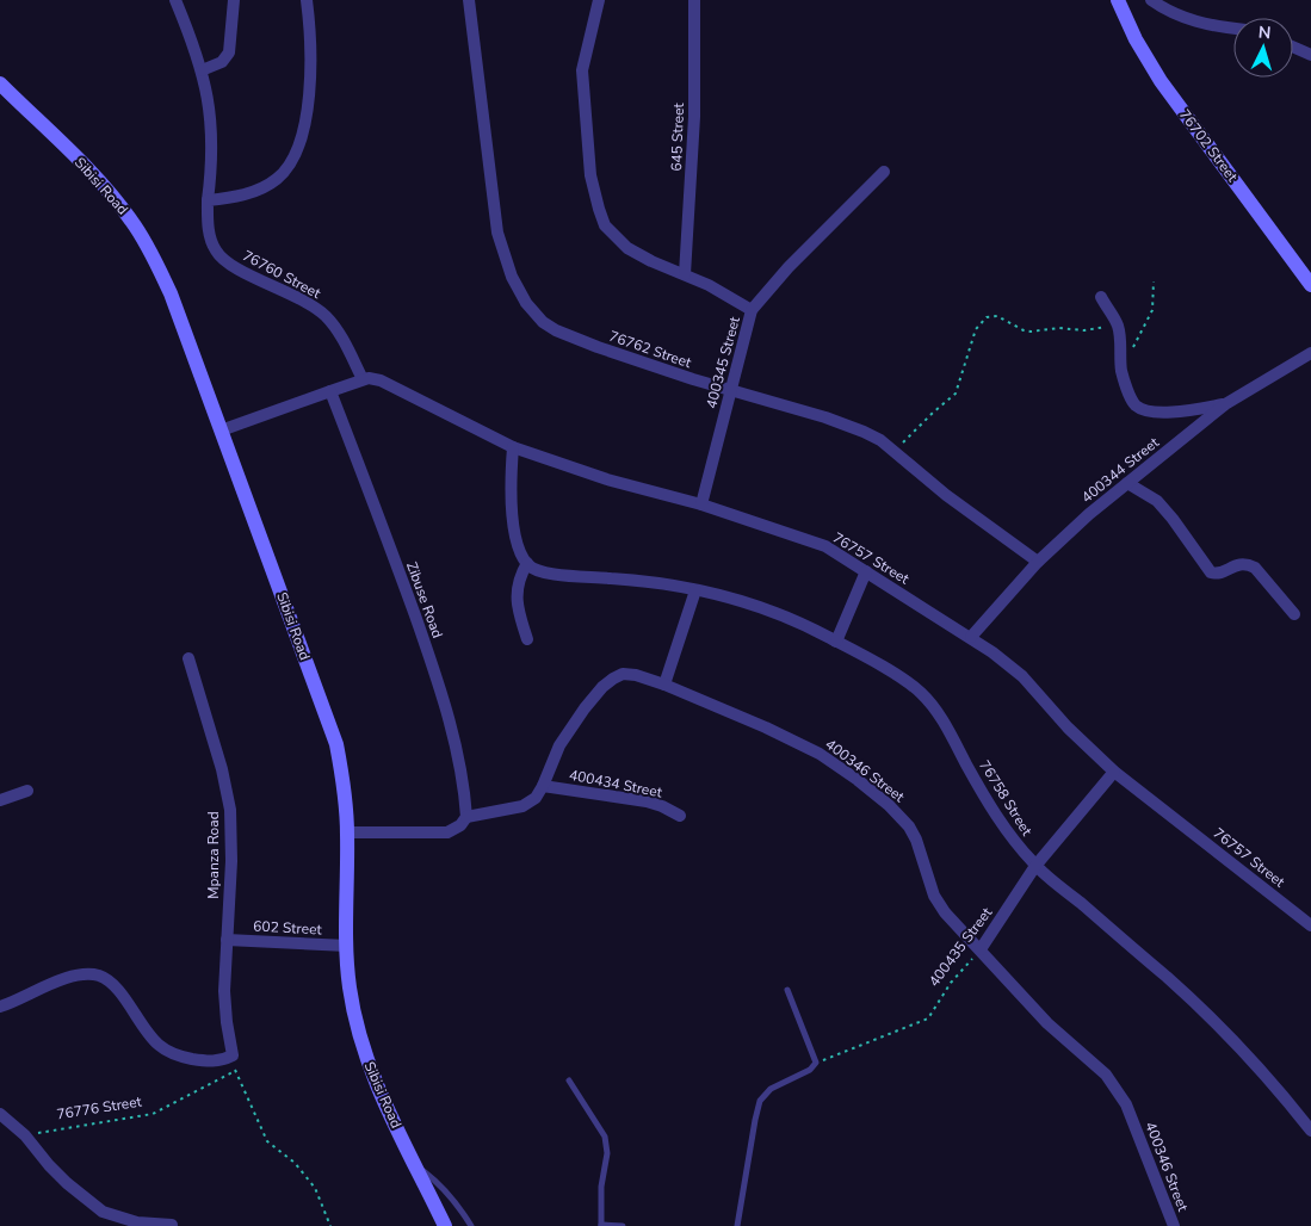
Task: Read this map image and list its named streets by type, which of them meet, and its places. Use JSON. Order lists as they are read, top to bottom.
{
  "streets": {
    "street": [
      "645 Street",
      "76702 Street",
      "Sibisi Road",
      "76760 Street",
      "76762 Street",
      "400345 Street",
      "400344 Street",
      "76757 Street",
      "Zibuse Road",
      "400346 Street",
      "400434 Street",
      "76758 Street",
      "Mpanza Road",
      "602 Street",
      "400435 Street"
    ],
    "path": ["76776 Street"]
  },
  "crossings": [
    ["Sibisi Road", "602 Street"],
    ["76760 Street", "76757 Street"],
    ["76762 Street", "400345 Street"],
    ["76762 Street", "400344 Street"],
    ["400345 Street", "76757 Street"],
    ["400344 Street", "76757 Street"],
    ["76757 Street", "400435 Street"],
    ["Zibuse Road", "400346 Street"],
    ["400346 Street", "400434 Street"],
    ["400346 Street", "400435 Street"],
    ["76758 Street", "400435 Street"],
    ["Mpanza Road", "602 Street"]
  ],
  "north": "top"
}
